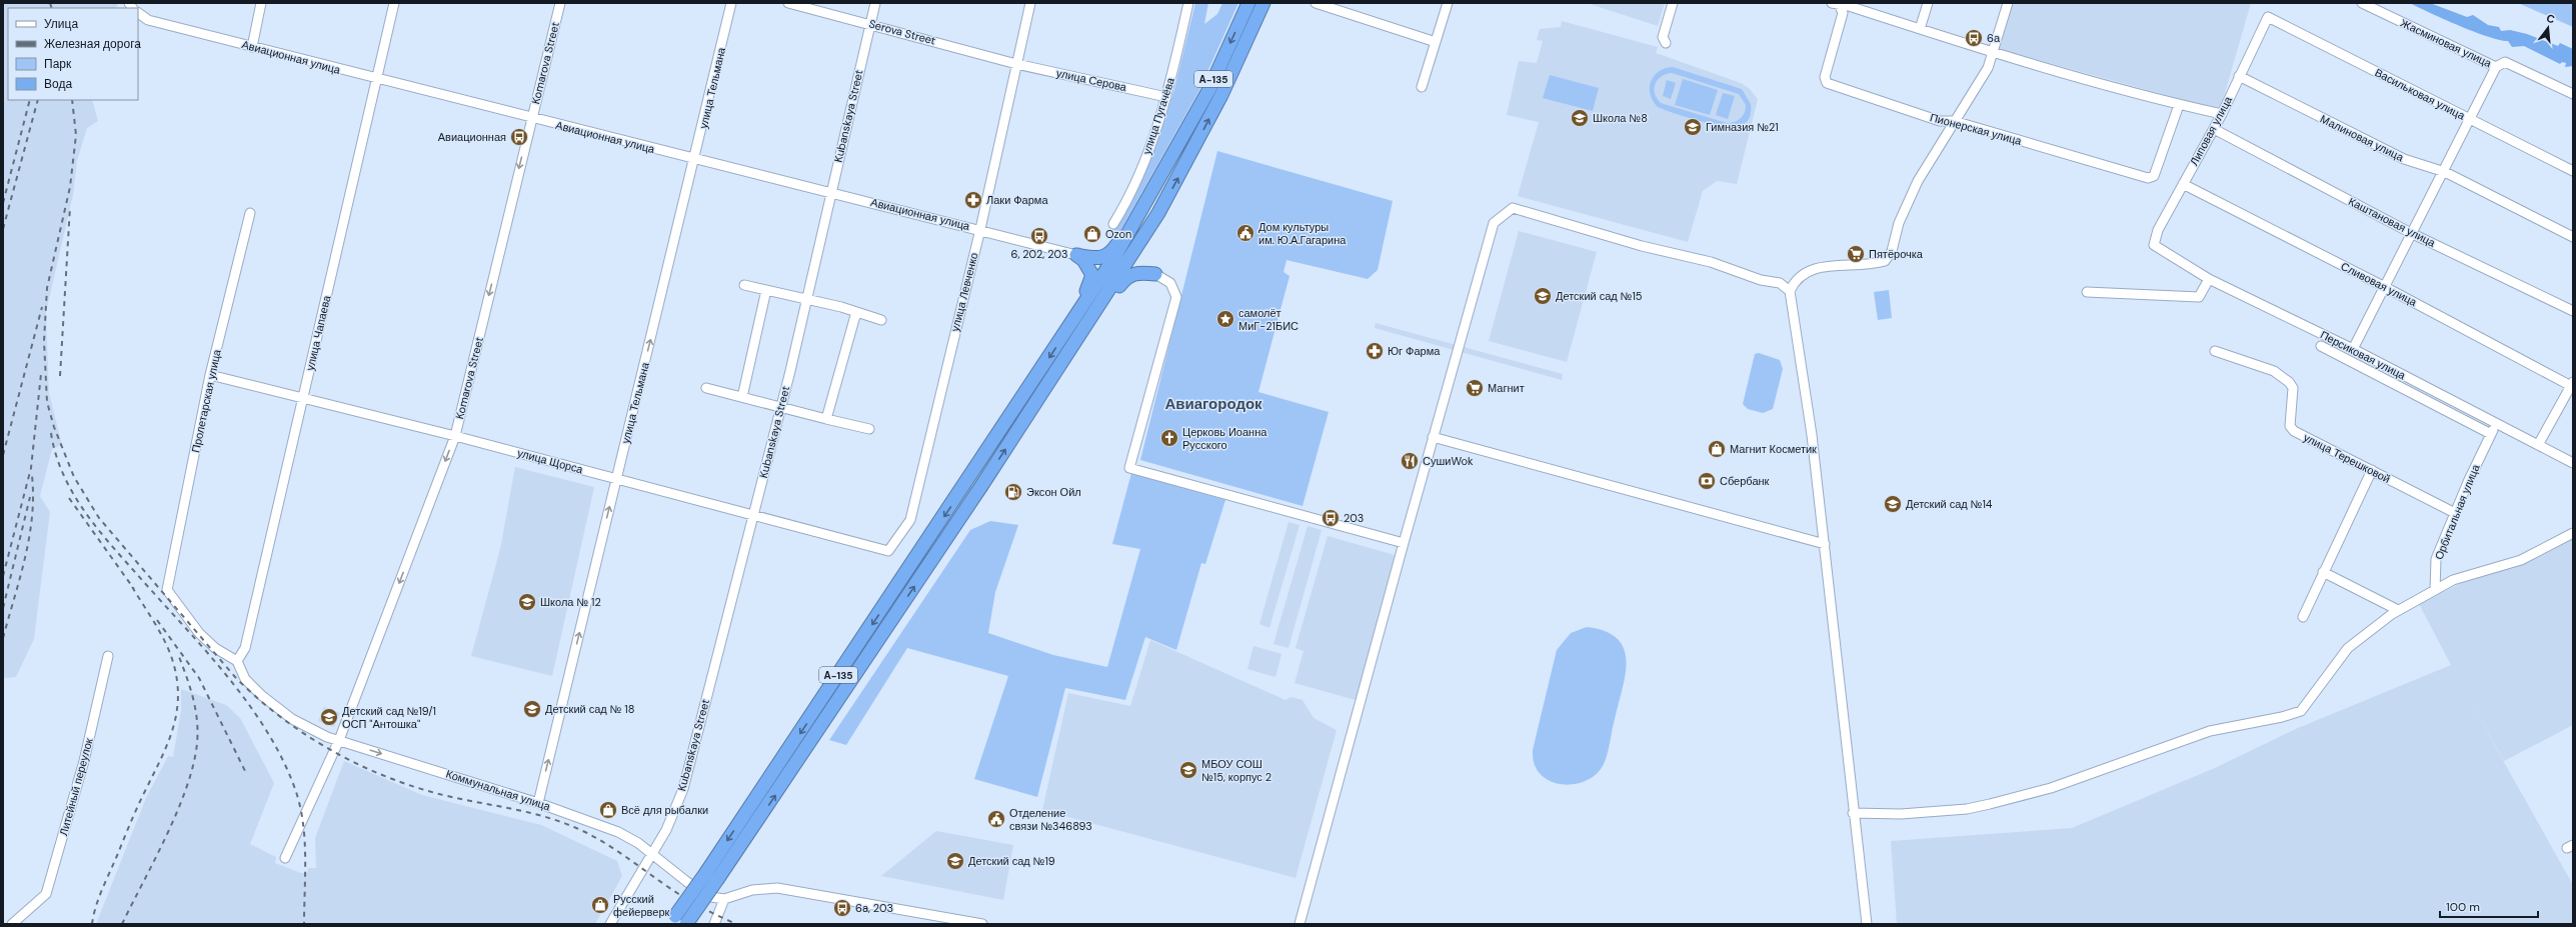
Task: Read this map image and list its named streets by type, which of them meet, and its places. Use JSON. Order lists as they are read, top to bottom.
{
  "streets": {
    "highway": ["А-135"],
    "street": [
      "Serova Street",
      "Жасминовая улица",
      "Авиационная улица",
      "Komarova Street",
      "улица Серова",
      "улица Тельмана",
      "Васильковая улица",
      "Kubanskaya Street",
      "улица Пугачёва",
      "Пионерская улица",
      "Липовая улица",
      "Малиновая улица",
      "Каштановая улица",
      "Сливовая улица",
      "улица Левченко",
      "улица Чапаева",
      "Персиковая улица",
      "Пролетарская улица",
      "улица Терешковой",
      "улица Щорса",
      "Орбитальная улица",
      "Литейный переулок",
      "Коммунальная улица"
    ]
  },
  "crossings": [
    ["Serova Street", "улица Серова"],
    ["Serova Street", "Kubanskaya Street"],
    ["Serova Street", "улица Левченко"],
    ["Авиационная улица", "Komarova Street"],
    ["Авиационная улица", "улица Тельмана"],
    ["Авиационная улица", "Kubanskaya Street"],
    ["Авиационная улица", "улица Левченко"],
    ["Авиационная улица", "улица Чапаева"],
    ["Komarova Street", "улица Щорса"],
    ["Komarova Street", "Коммунальная улица"],
    ["улица Серова", "улица Пугачёва"],
    ["улица Серова", "улица Левченко"],
    ["улица Тельмана", "улица Щорса"],
    ["улица Тельмана", "Коммунальная улица"],
    ["Васильковая улица", "Липовая улица"],
    ["Kubanskaya Street", "улица Щорса"],
    ["Kubanskaya Street", "Коммунальная улица"],
    ["Пионерская улица", "Липовая улица"],
    ["Липовая улица", "Малиновая улица"],
    ["Липовая улица", "Каштановая улица"],
    ["Липовая улица", "Сливовая улица"],
    ["Липовая улица", "Персиковая улица"],
    ["улица Левченко", "улица Щорса"],
    ["улица Чапаева", "Пролетарская улица"],
    ["улица Чапаева", "улица Щорса"],
    ["улица Чапаева", "Коммунальная улица"],
    ["Персиковая улица", "Орбитальная улица"],
    ["Пролетарская улица", "улица Щорса"],
    ["Пролетарская улица", "Коммунальная улица"],
    ["улица Терешковой", "Орбитальная улица"]
  ],
  "one_way": ["Komarova Street", "улица Тельмана", "Коммунальная улица"],
  "districts": ["Авиагородок"],
  "places": {
    "bus stop": [
      "6а",
      "Авиационная",
      "6, 202, 203",
      "203",
      "6a, 203"
    ],
    "school or university": [
      "Школа №8",
      "Гимназия №21",
      "Детский сад №15",
      "Детский сад №14",
      "Школа № 12",
      "Детский сад № 18",
      "Детский сад №19/1 ОСП \"Антошка\"",
      "МБОУ СОШ №15, корпус 2",
      "Детский сад №19"
    ],
    "pharmacy": ["Лаки Фарма", "Юг Фарма"],
    "public building": ["Дом культуры им. Ю.А.Гагарина", "Отделение связи №346893"],
    "shop": [
      "Ozon",
      "Магнит Косметик",
      "Всё для рыбалки",
      "Русский фейерверк"
    ],
    "supermarket": ["Пятёрочка", "Магнит"],
    "place": ["самолёт МиГ-21БИС"],
    "church": ["Церковь Иоанна Русского"],
    "restaurant": ["СушиWok"],
    "bank": ["Сбербанк"],
    "fuel station": ["Эксон Ойл"]
  },
  "legend": [
    "Улица",
    "Железная дорога",
    "Парк",
    "Вода"
  ],
  "scale_bar": "100 m",
  "north": "top"
}
